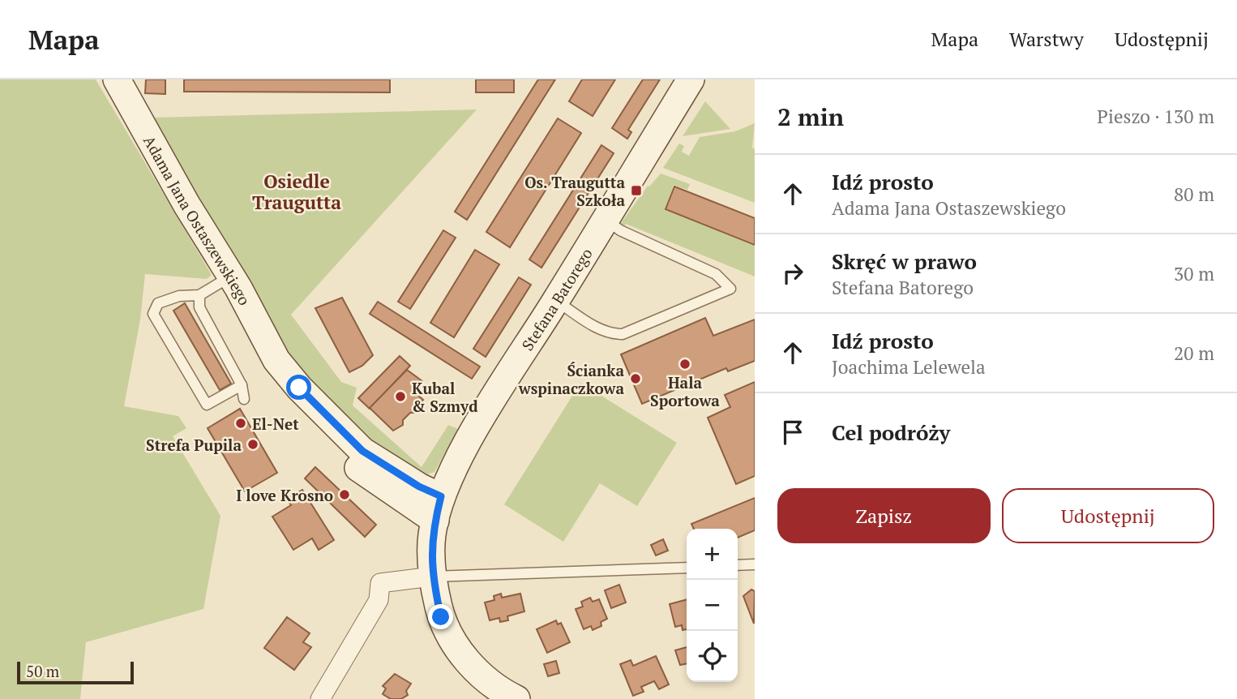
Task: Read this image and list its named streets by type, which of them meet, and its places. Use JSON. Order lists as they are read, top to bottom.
{
  "streets": {
    "street": ["Adama Jana Ostaszewskiego", "Stefana Batorego"]
  },
  "crossings": [
    ["Adama Jana Ostaszewskiego", "Stefana Batorego"]
  ],
  "districts": ["Osiedle Traugutta"],
  "places": {
    "transit": ["Os. Traugutta Szkoła"],
    "other": [
      "Hala Sportowa",
      "Ścianka wspinaczkowa",
      "Kubal & Szmyd",
      "El-Net",
      "Strefa Pupila",
      "I love Krosno"
    ]
  },
  "scale_bar": "50 m",
  "page": {
    "header": "Mapa",
    "nav": ["Mapa", "Warstwy", "Udostępnij"],
    "heading": ["2 min", "Pieszo · 130 m"],
    "list": [
      ["Idź prosto", "Adama Jana Ostaszewskiego", "80 m"],
      ["Skręć w prawo", "Stefana Batorego", "30 m"],
      ["Idź prosto", "Joachima Lelewela", "20 m"],
      "Cel podróży"
    ],
    "buttons": ["Zapisz", "Udostępnij"],
    "map_buttons": ["+", "−"],
    "scale": "50 m"
  }
}
